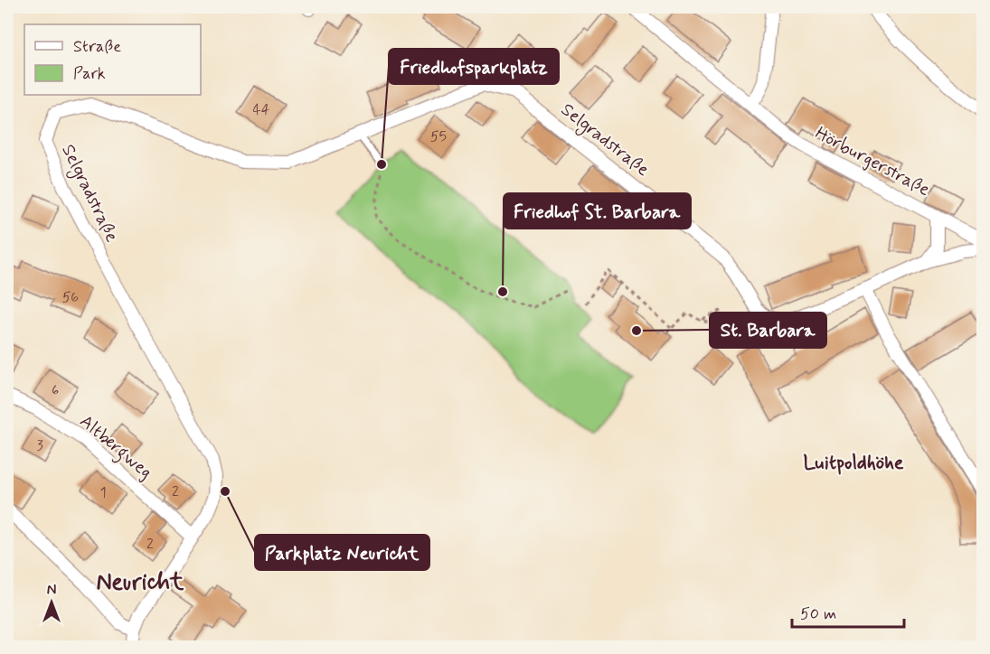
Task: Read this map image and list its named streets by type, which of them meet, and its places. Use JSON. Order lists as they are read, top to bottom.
{
  "streets": {
    "street": ["Selgradstraße", "Hörburgerstraße", "Altbergweg"]
  },
  "crossings": [
    ["Selgradstraße", "Altbergweg"]
  ],
  "districts": ["Luitpoldhöhe", "Neuricht"],
  "places": [
    "Friedhofsparkplatz",
    "Friedhof St. Barbara",
    "St. Barbara",
    "Parkplatz Neuricht"
  ],
  "house_numbers": [
    "44",
    "55",
    "56",
    "6",
    "3",
    "2",
    "1",
    "2"
  ],
  "legend": ["Straße", "Park"],
  "scale_bar": "50 m",
  "north": "top"
}
